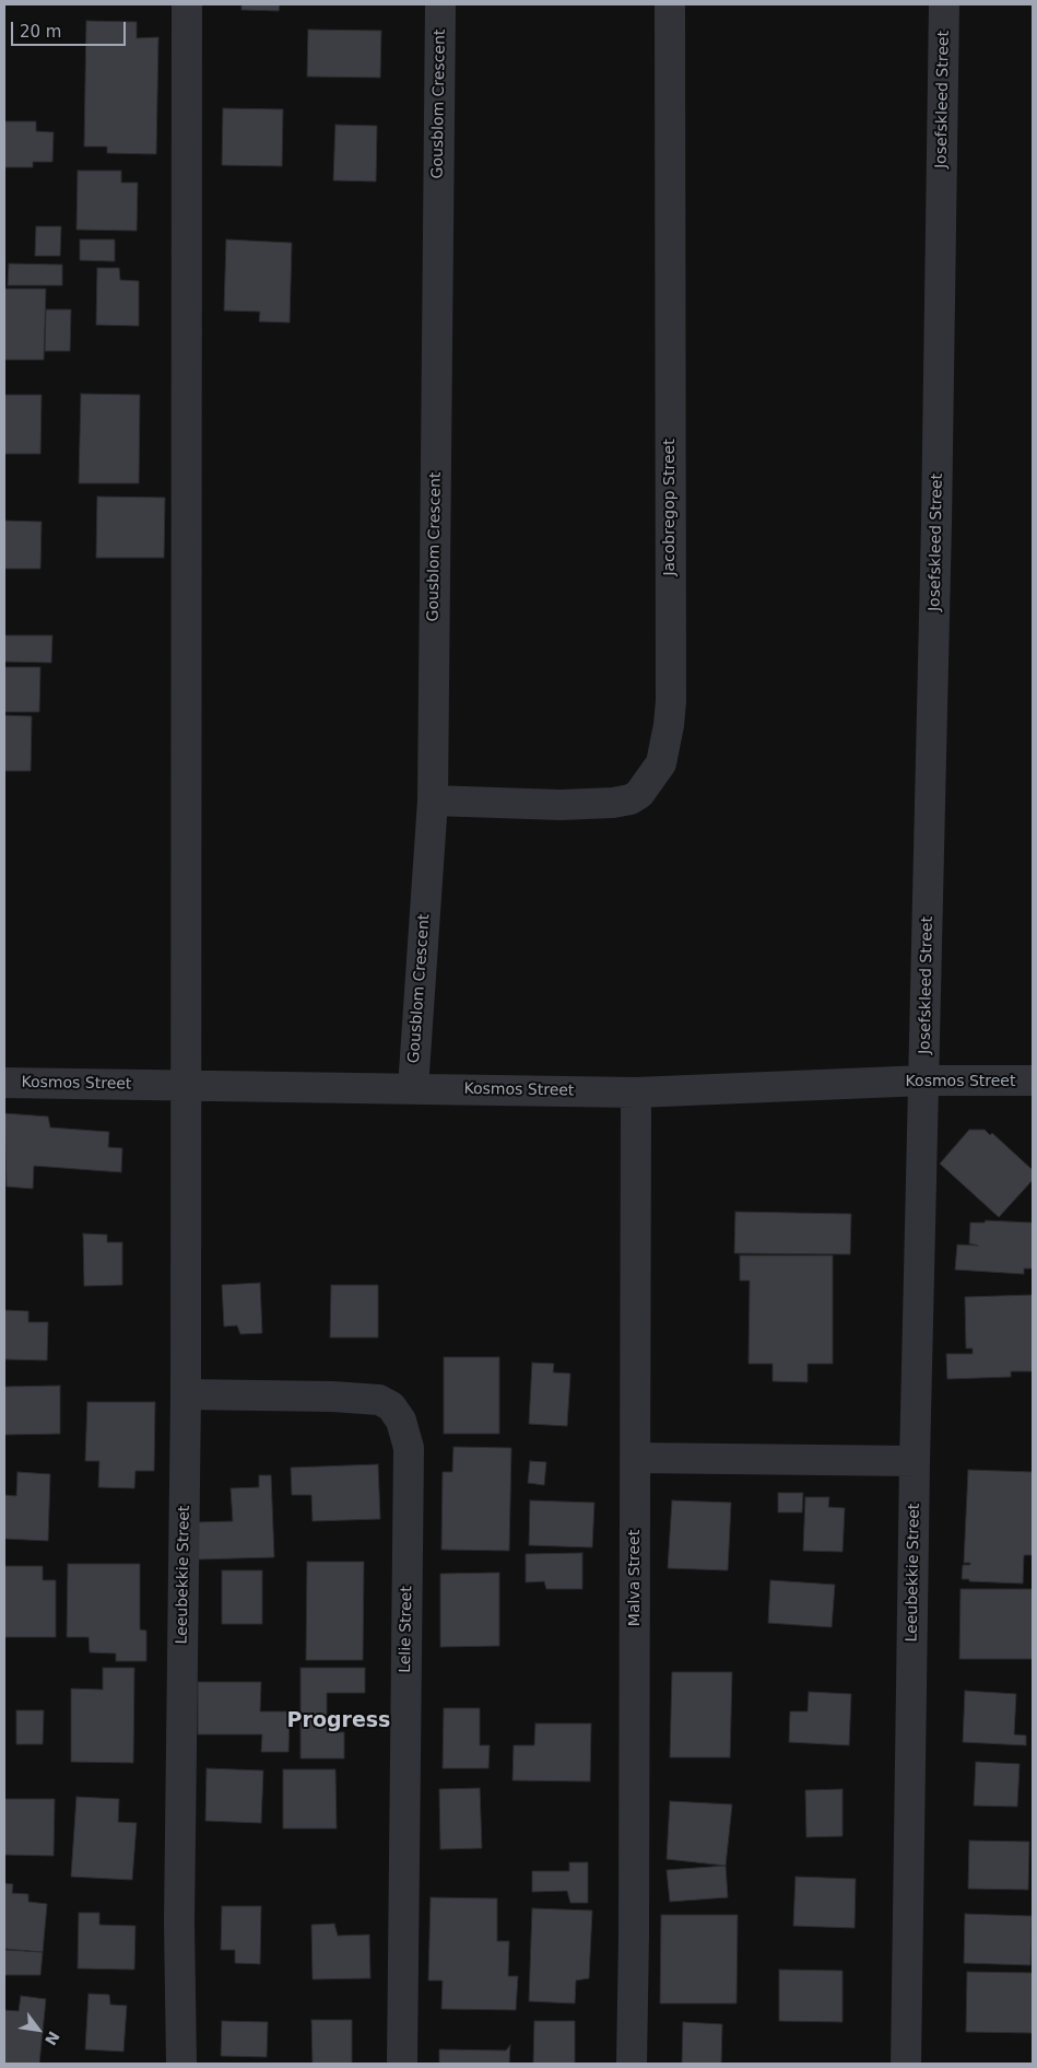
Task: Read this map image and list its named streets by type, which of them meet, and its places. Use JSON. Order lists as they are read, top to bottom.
{
  "streets": {
    "street": [
      "Josefskleed Street",
      "Gousblom Crescent",
      "Jacobregop Street",
      "Kosmos Street",
      "Leeubekkie Street",
      "Malva Street",
      "Lelie Street"
    ]
  },
  "crossings": [
    ["Josefskleed Street", "Kosmos Street"],
    ["Josefskleed Street", "Leeubekkie Street"],
    ["Gousblom Crescent", "Jacobregop Street"],
    ["Gousblom Crescent", "Kosmos Street"],
    ["Kosmos Street", "Leeubekkie Street"],
    ["Kosmos Street", "Malva Street"],
    ["Leeubekkie Street", "Lelie Street"]
  ],
  "districts": ["Progress"],
  "scale_bar": "20 m",
  "north": "bottom right"
}
